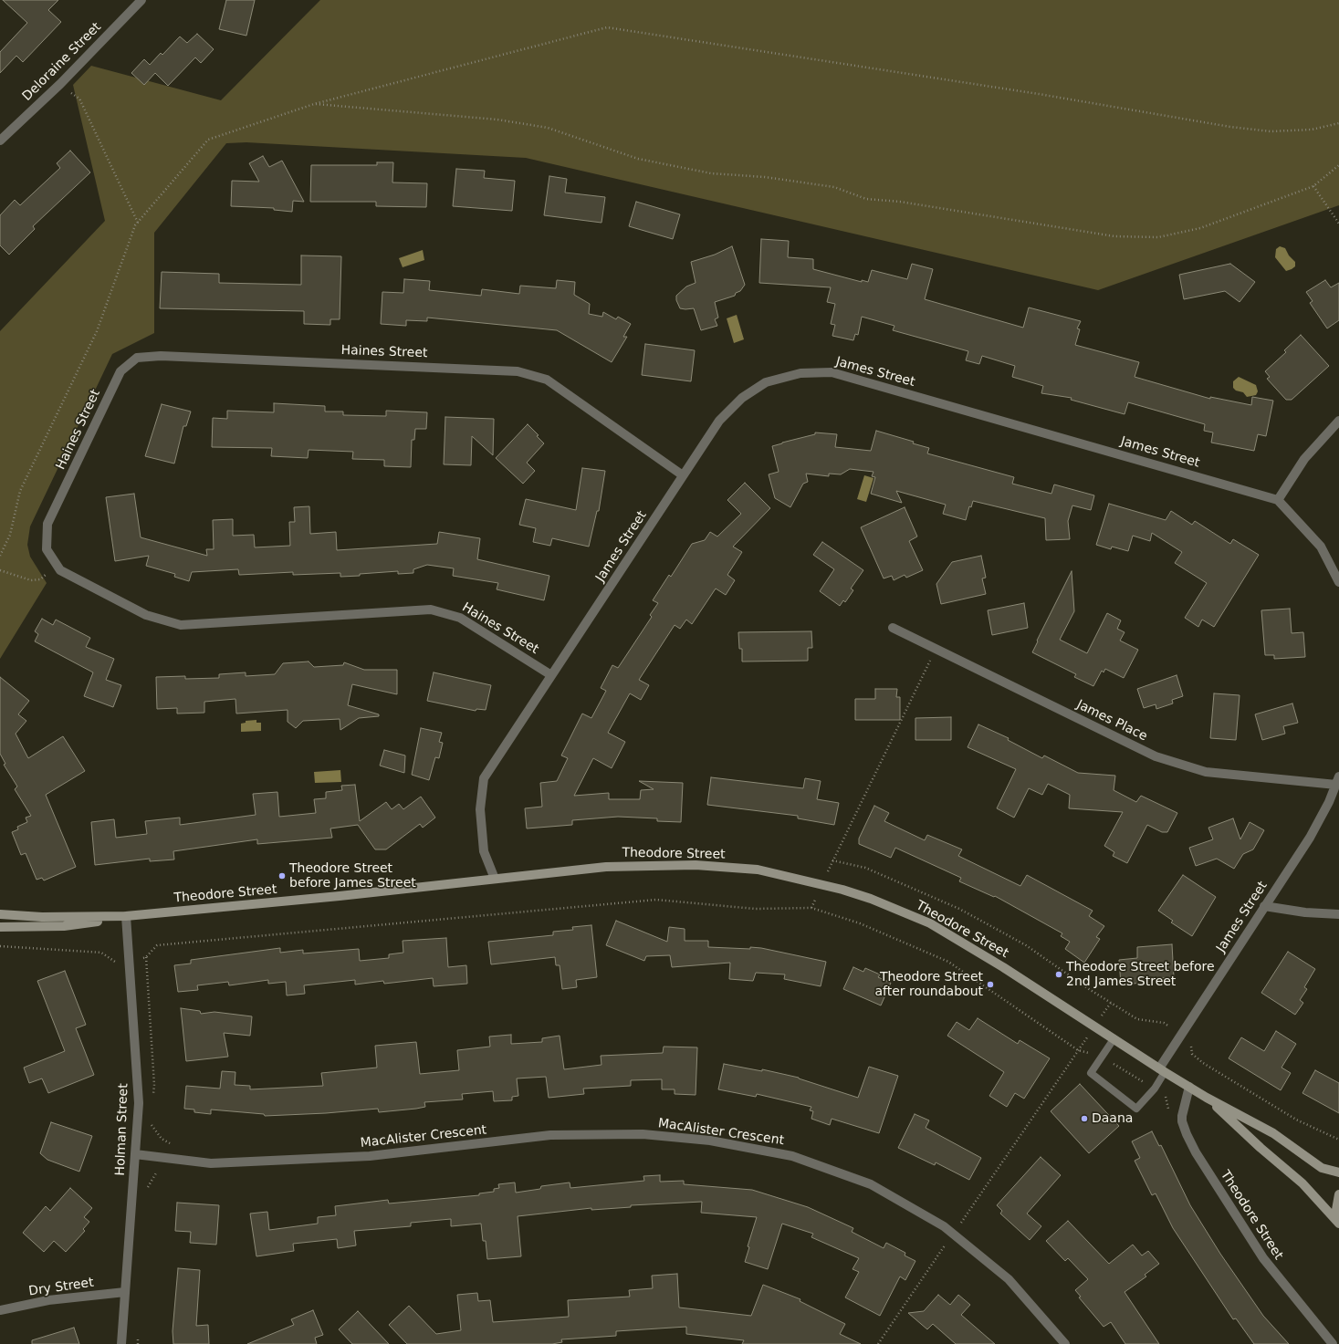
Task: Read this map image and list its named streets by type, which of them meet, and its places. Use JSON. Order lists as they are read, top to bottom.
{
  "streets": {
    "main road": ["Theodore Street"],
    "street": [
      "Deloraine Street",
      "Haines Street",
      "James Street",
      "James Place",
      "Holman Street",
      "MacAlister Crescent",
      "Dry Street"
    ]
  },
  "crossings": [
    ["Haines Street", "James Street"],
    ["James Street", "James Place"],
    ["James Street", "Theodore Street"],
    ["Theodore Street", "Holman Street"],
    ["Holman Street", "MacAlister Crescent"],
    ["Holman Street", "Dry Street"]
  ],
  "places": [
    "Theodore Street before James Street",
    "Theodore Street before 2nd James Street",
    "Theodore Street after roundabout",
    "Daana"
  ]
}
